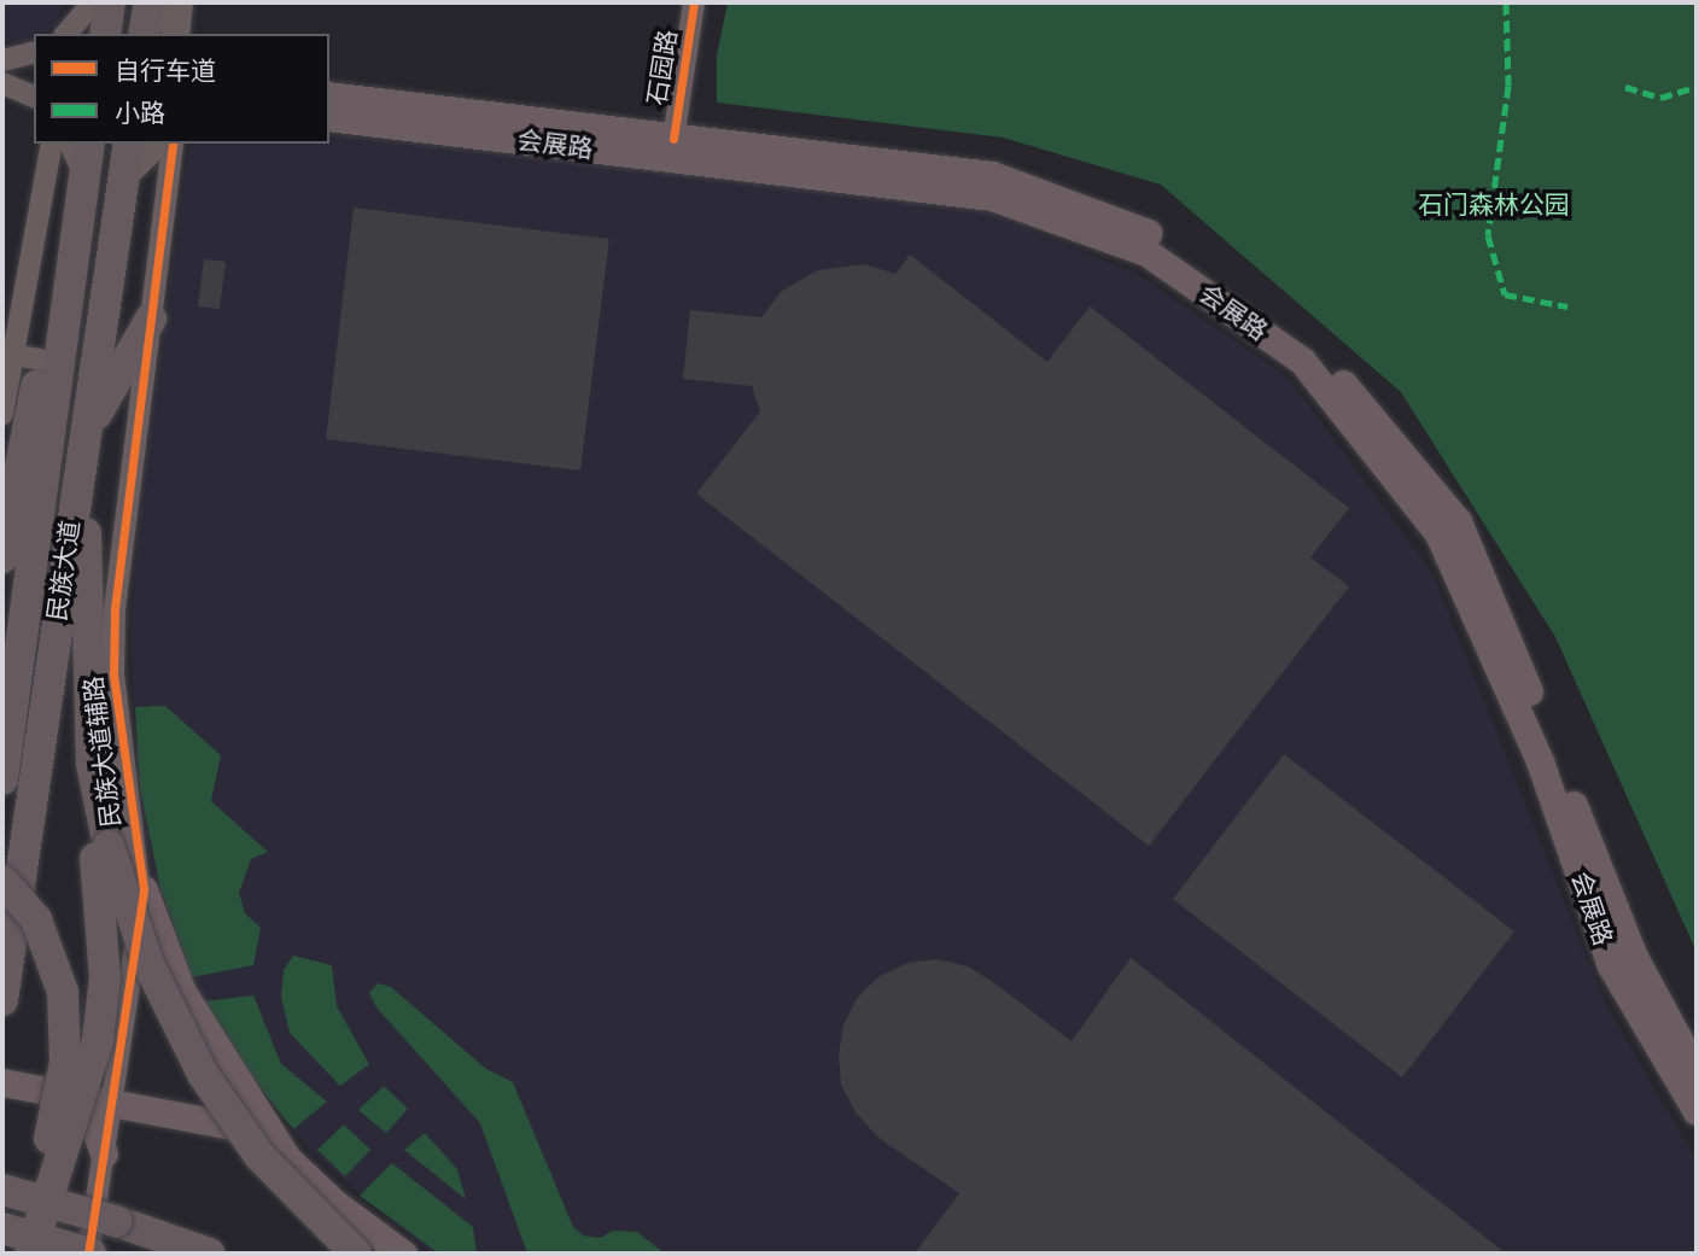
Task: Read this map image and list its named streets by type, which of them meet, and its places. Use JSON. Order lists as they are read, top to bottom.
{
  "streets": {
    "highway": ["民族大道"],
    "main road": ["会展路"],
    "street": ["石园路", "民族大道辅路"]
  },
  "crossings": [
    ["石园路", "会展路"]
  ],
  "parks": ["石门森林公园"],
  "legend": ["自行车道", "小路"]
}
